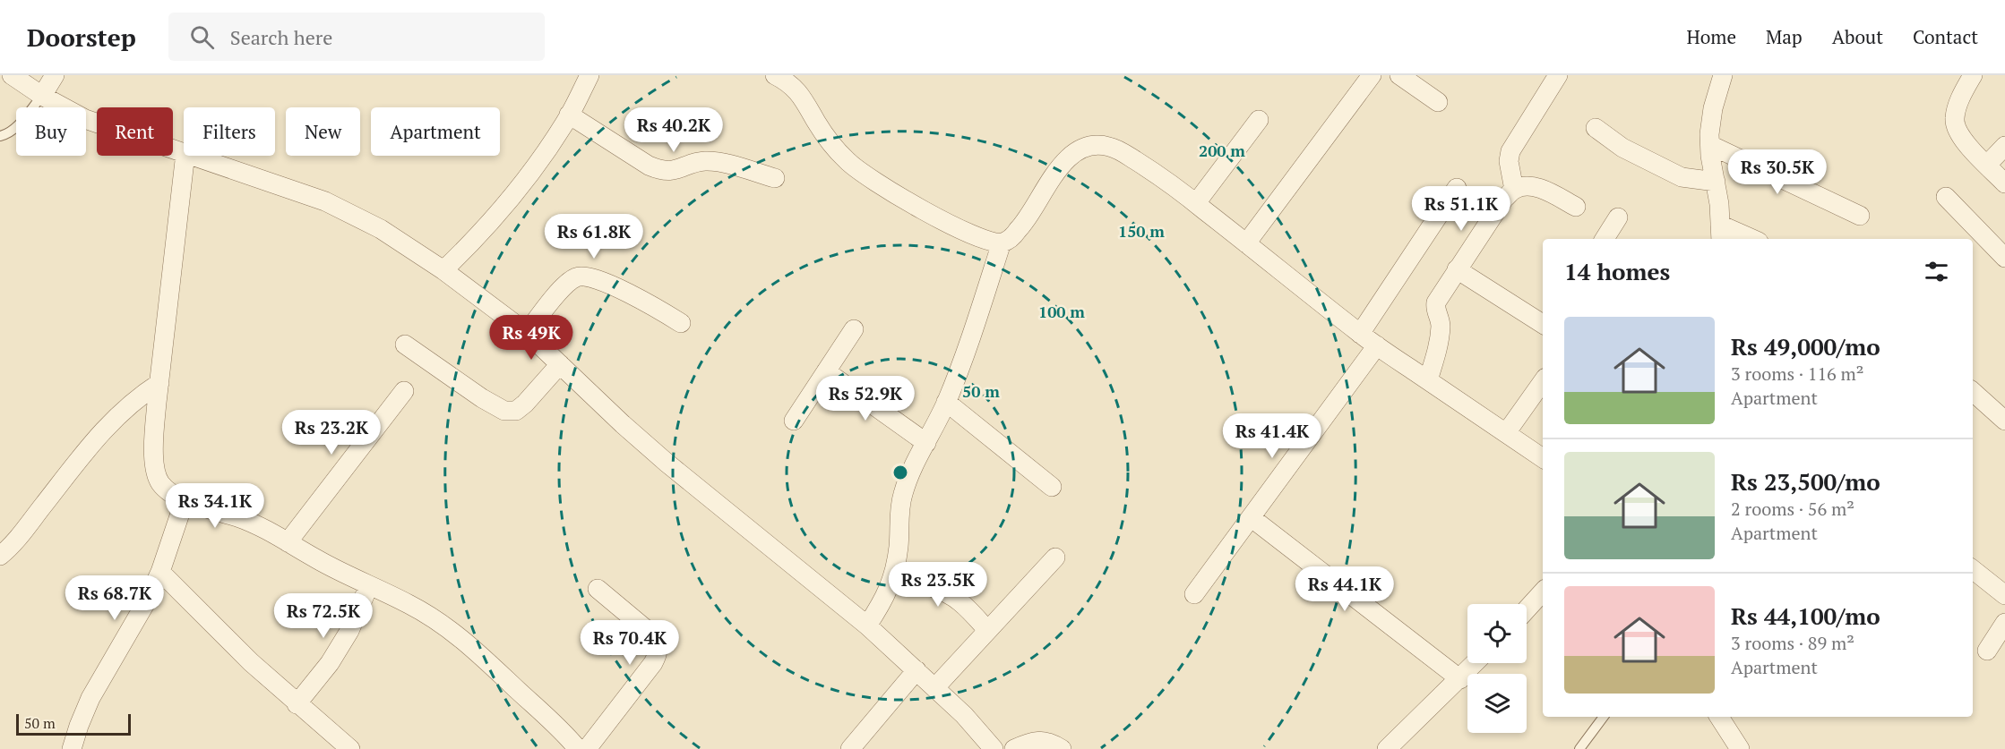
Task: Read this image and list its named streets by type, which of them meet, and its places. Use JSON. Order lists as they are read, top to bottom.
{
  "scale_bar": "50 m",
  "page": {
    "header": "Doorstep",
    "search": "Search here",
    "nav": [
      "Home",
      "Map",
      "About",
      "Contact"
    ],
    "price": [
      "Rs 40.2K",
      "Rs 30.5K",
      "Rs 51.1K",
      "Rs 61.8K",
      "Rs 49K",
      "Rs 52.9K",
      "Rs 23.2K",
      "Rs 41.4K",
      "Rs 34.1K",
      "Rs 23.5K",
      "Rs 44.1K",
      "Rs 68.7K",
      "Rs 72.5K",
      "Rs 70.4K"
    ],
    "chip": [
      "Buy",
      "Rent",
      "Filters",
      "New",
      "Apartment"
    ],
    "heading": "14 homes",
    "list": [
      {
        "name": "Rs 49,000/mo",
        "note": "3 rooms · 116 m² · Apartment"
      },
      {
        "name": "Rs 23,500/mo",
        "note": "2 rooms · 56 m² · Apartment"
      },
      {
        "name": "Rs 44,100/mo",
        "note": "3 rooms · 89 m² · Apartment"
      }
    ],
    "scale": "50 m"
  },
  "rings": [
    "200 m",
    "150 m",
    "100 m",
    "50 m"
  ]
}
